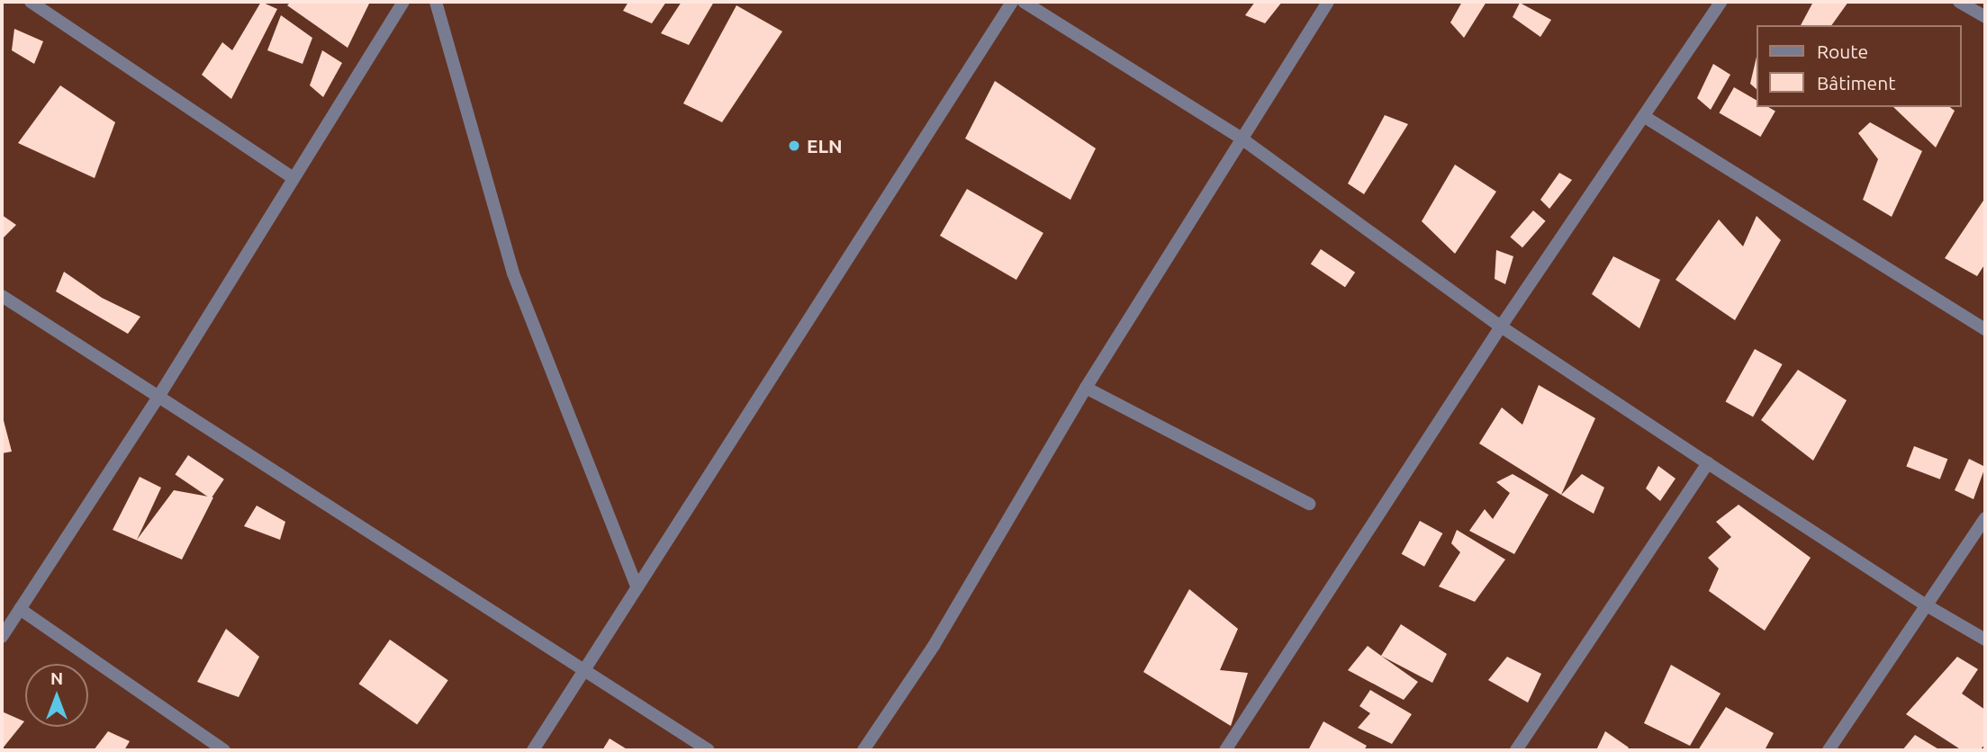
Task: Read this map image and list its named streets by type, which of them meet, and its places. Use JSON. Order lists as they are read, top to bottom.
{
  "places": ["ELN"],
  "legend": ["Route", "Bâtiment"],
  "north": "top"
}
